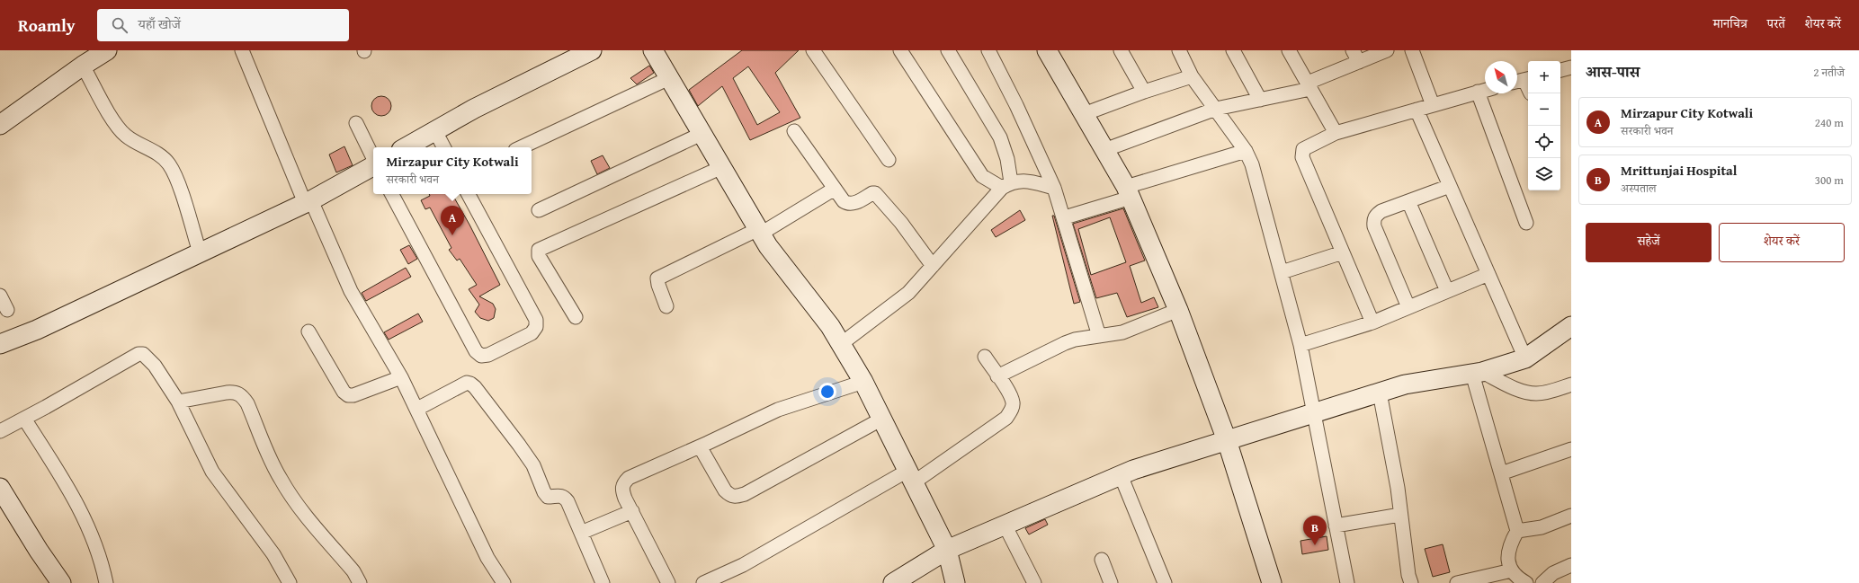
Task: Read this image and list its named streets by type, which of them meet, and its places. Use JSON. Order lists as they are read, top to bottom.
{
  "north": "top left",
  "page": {
    "header": "Roamly",
    "search": "यहाँ खोजें",
    "nav": ["मानचित्र", "परतें", "शेयर करें"],
    "heading": ["आस-पास", "2 नतीजे"],
    "map_buttons": ["+", "−"],
    "list": [
      {
        "mark": "A",
        "name": "Mirzapur City Kotwali",
        "note": "सरकारी भवन",
        "value": "240 m"
      },
      {
        "mark": "B",
        "name": "Mrittunjai Hospital",
        "note": "अस्पताल",
        "value": "300 m"
      }
    ],
    "popup": ["Mirzapur City Kotwali", "सरकारी भवन"],
    "pins": ["A", "B"],
    "buttons": ["सहेजें", "शेयर करें"]
  }
}
